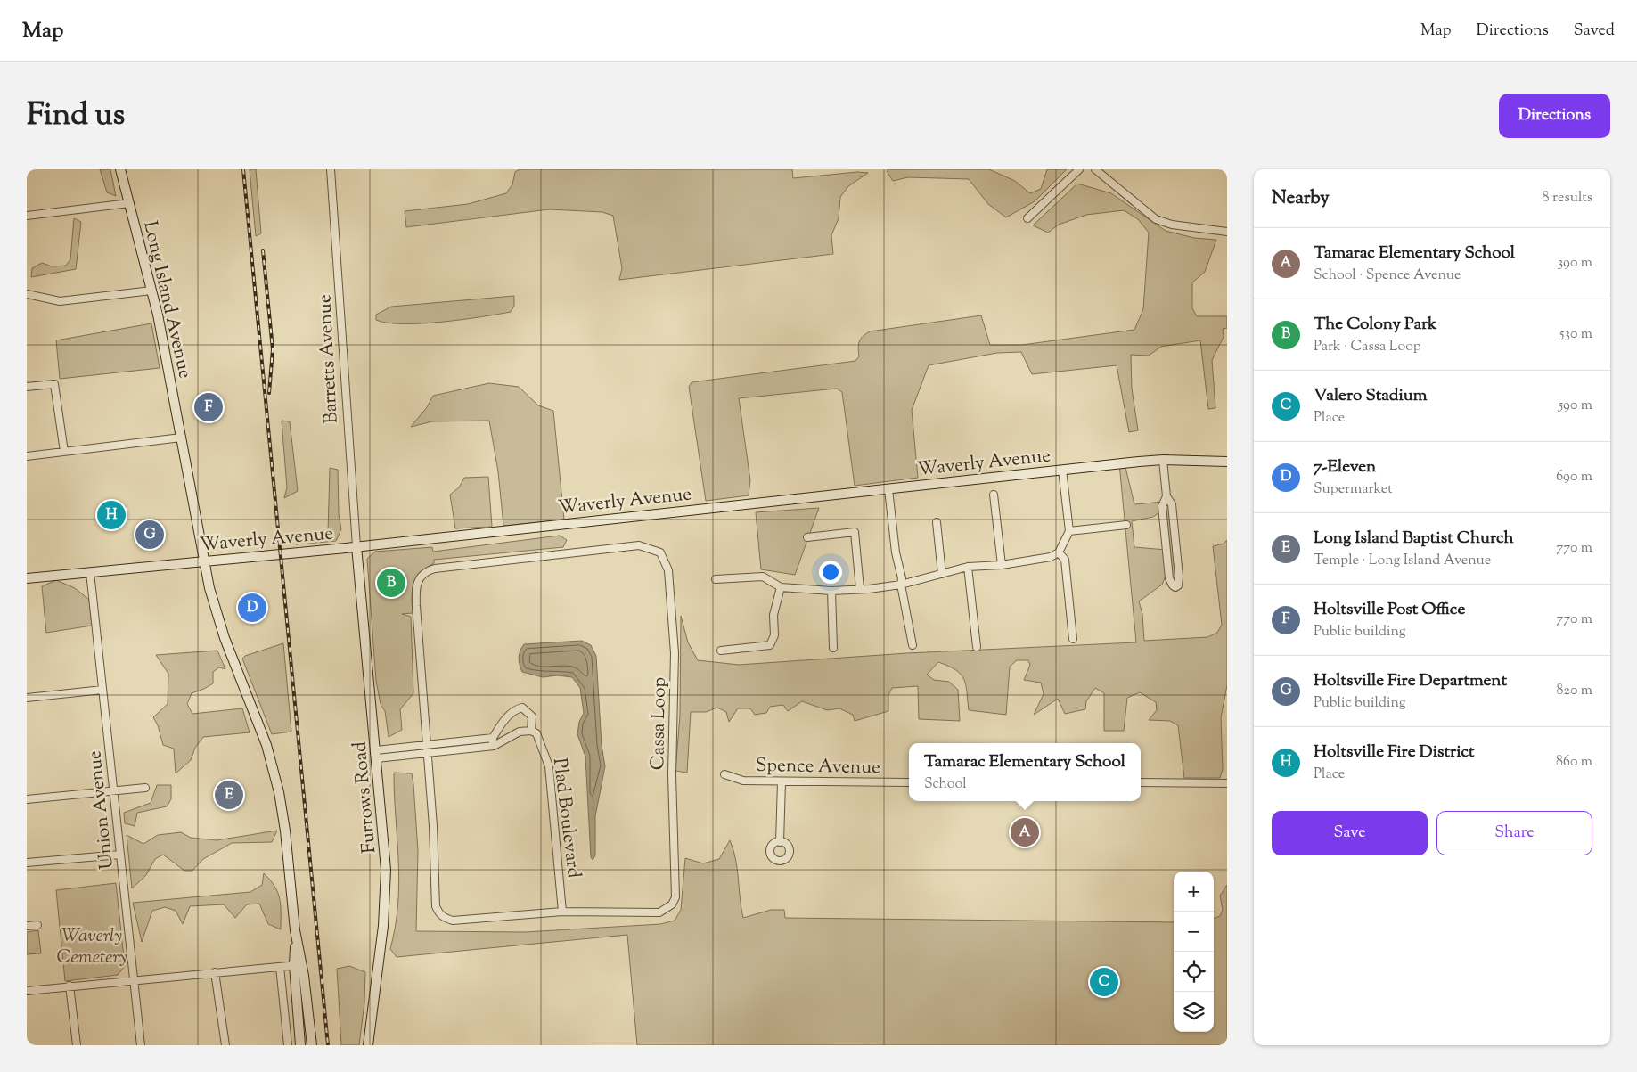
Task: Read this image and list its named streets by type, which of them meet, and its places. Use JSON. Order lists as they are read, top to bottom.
{
  "streets": {
    "street": [
      "Long Island Avenue",
      "Barretts Avenue",
      "Waverly Avenue",
      "Cassa Loop",
      "Spence Avenue",
      "Furrows Road",
      "Union Avenue",
      "Plad Boulevard"
    ]
  },
  "crossings": [
    ["Long Island Avenue", "Waverly Avenue"],
    ["Barretts Avenue", "Waverly Avenue"],
    ["Barretts Avenue", "Furrows Road"],
    ["Waverly Avenue", "Furrows Road"],
    ["Waverly Avenue", "Union Avenue"],
    ["Cassa Loop", "Plad Boulevard"]
  ],
  "parks": ["Waverly Cemetery"],
  "page": {
    "header": "Map",
    "nav": ["Map", "Directions", "Saved"],
    "title": "Find us",
    "buttons": [
      "Directions",
      ["Save", "Share"]
    ],
    "heading": ["Nearby", "8 results"],
    "list": [
      {
        "mark": "A",
        "name": "Tamarac Elementary School",
        "note": "School · Spence Avenue",
        "value": "390 m"
      },
      {
        "mark": "B",
        "name": "The Colony Park",
        "note": "Park · Cassa Loop",
        "value": "530 m"
      },
      {
        "mark": "C",
        "name": "Valero Stadium",
        "note": "Place",
        "value": "590 m"
      },
      {
        "mark": "D",
        "name": "7-Eleven",
        "note": "Supermarket",
        "value": "690 m"
      },
      {
        "mark": "E",
        "name": "Long Island Baptist Church",
        "note": "Temple · Long Island Avenue",
        "value": "770 m"
      },
      {
        "mark": "F",
        "name": "Holtsville Post Office",
        "note": "Public building",
        "value": "770 m"
      },
      {
        "mark": "G",
        "name": "Holtsville Fire Department",
        "note": "Public building",
        "value": "820 m"
      },
      {
        "mark": "H",
        "name": "Holtsville Fire District",
        "note": "Place",
        "value": "860 m"
      }
    ],
    "pins": [
      "F",
      "H",
      "G",
      "B",
      "D",
      "E",
      "A",
      "C"
    ],
    "popup": ["Tamarac Elementary School", "School"],
    "map_buttons": ["+", "−"]
  }
}
